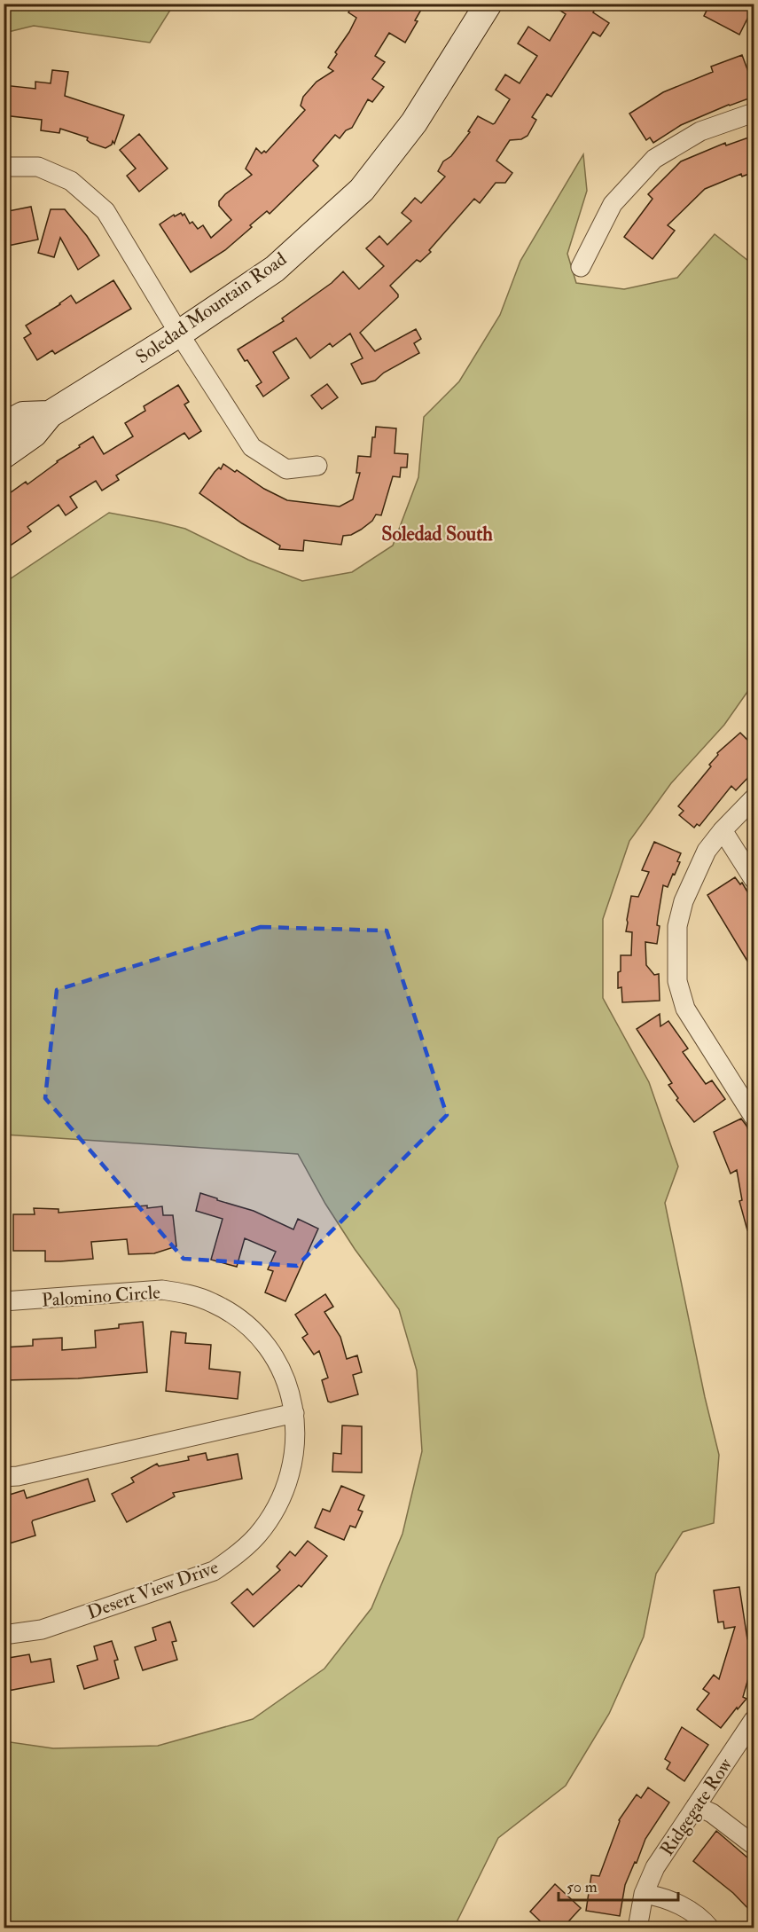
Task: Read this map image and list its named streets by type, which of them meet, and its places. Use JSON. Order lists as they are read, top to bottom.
{
  "streets": {
    "main road": ["Soledad Mountain Road"],
    "street": ["Palomino Circle", "Desert View Drive", "Ridgegate Row"]
  },
  "crossings": [
    ["Palomino Circle", "Desert View Drive"]
  ],
  "districts": ["Soledad South"],
  "scale_bar": "50 m"
}
